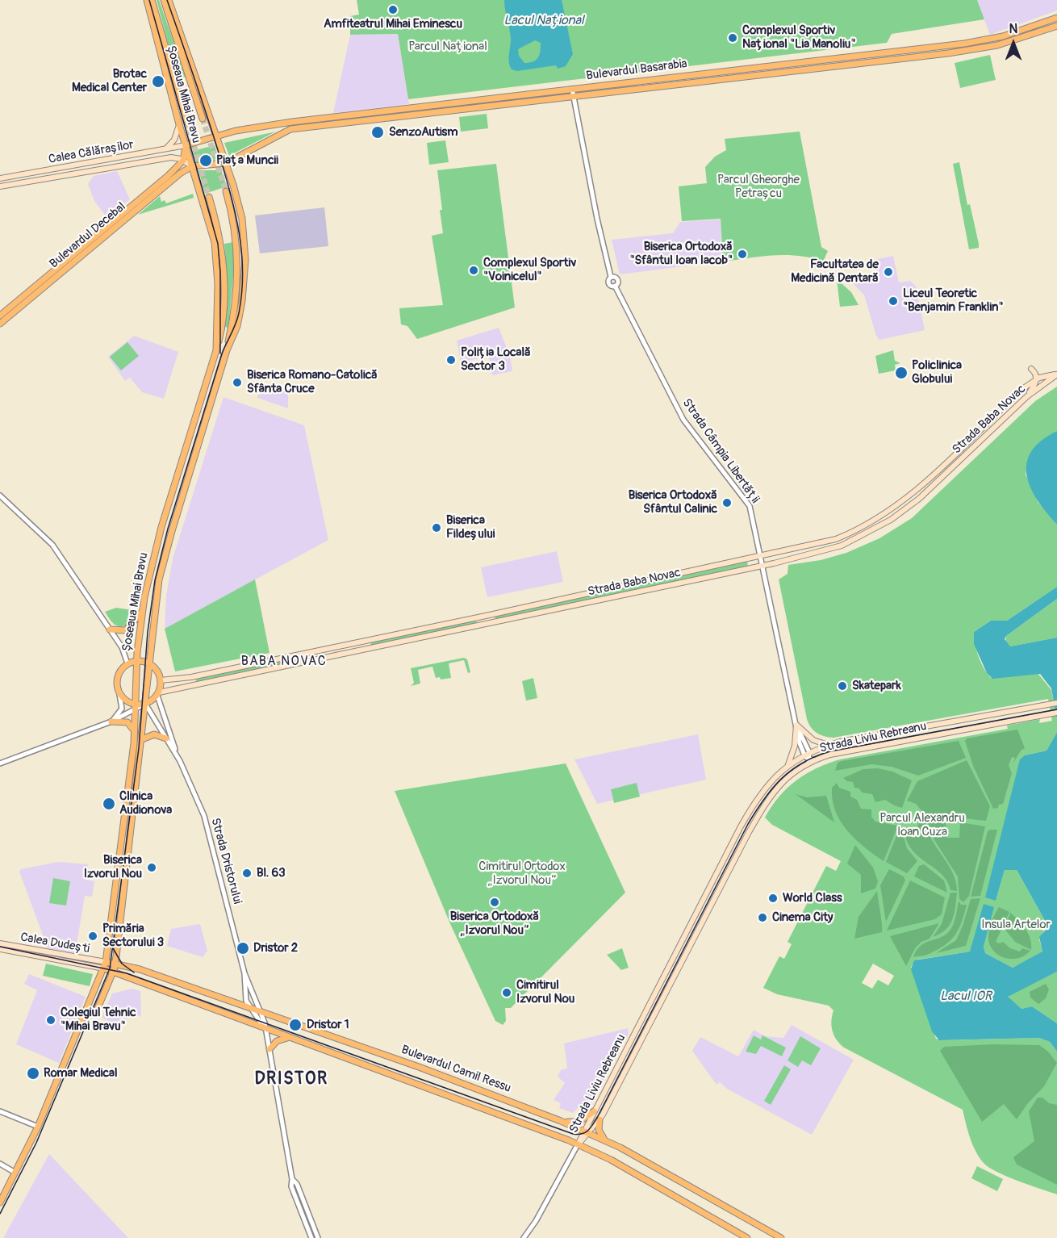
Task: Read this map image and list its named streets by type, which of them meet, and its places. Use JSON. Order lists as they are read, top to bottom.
{
  "streets": {
    "main road": [
      "Bulevardul Basarabia",
      "Șoseaua Mihai Bravu",
      "Calea Călărașilor",
      "Bulevardul Decebal",
      "Strada Baba Novac",
      "Strada Liviu Rebreanu",
      "Calea Dudești",
      "Bulevardul Camil Ressu"
    ],
    "street": ["Strada Câmpia Libertății", "Strada Dristorului"]
  },
  "crossings": [
    ["Bulevardul Basarabia", "Șoseaua Mihai Bravu"],
    ["Bulevardul Basarabia", "Strada Câmpia Libertății"],
    ["Șoseaua Mihai Bravu", "Calea Călărașilor"],
    ["Șoseaua Mihai Bravu", "Bulevardul Decebal"],
    ["Șoseaua Mihai Bravu", "Strada Dristorului"],
    ["Șoseaua Mihai Bravu", "Calea Dudești"],
    ["Șoseaua Mihai Bravu", "Bulevardul Camil Ressu"],
    ["Calea Călărașilor", "Bulevardul Decebal"],
    ["Strada Baba Novac", "Strada Câmpia Libertății"],
    ["Strada Baba Novac", "Strada Dristorului"],
    ["Strada Câmpia Libertății", "Strada Liviu Rebreanu"],
    ["Strada Liviu Rebreanu", "Bulevardul Camil Ressu"],
    ["Strada Dristorului", "Bulevardul Camil Ressu"],
    ["Calea Dudești", "Bulevardul Camil Ressu"]
  ],
  "districts": ["BABA NOVAC", "DRISTOR"],
  "water": ["Lacul Național", "Lacul IOR"],
  "parks": [
    "Parcul Național",
    "Parcul Gheorghe Petrașcu",
    "Parcul Alexandru Ioan Cuza",
    "Cimitirul Ortodox „Izvorul Nou”",
    "Insula Artelor"
  ],
  "places": [
    "Amfiteatrul Mihai Eminescu",
    "Complexul Sportiv Național \"Lia Manoliu\"",
    "Brotac Medical Center",
    "SenzoAutism",
    "Piața Muncii",
    "Biserica Ortodoxă \"Sfântul Ioan Iacob\"",
    "Complexul Sportiv \"Voinicelul\"",
    "Facultatea de Medicină Dentară",
    "Liceul Teoretic \"Benjamin Franklin\"",
    "Poliția Locală Sector 3",
    "Policlinica Globului",
    "Biserica Romano-Catolică Sfânta Cruce",
    "Biserica Ortodoxă Sfântul Calinic",
    "Biserica Fildeșului",
    "Skatepark",
    "Clinica Audionova",
    "Biserica Izvorul Nou",
    "Bl. 63",
    "World Class",
    "Biserica Ortodoxă „Izvorul Nou”",
    "Cinema City",
    "Primăria Sectorului 3",
    "Dristor 2",
    "Cimitirul Izvorul Nou",
    "Colegiul Tehnic \"Mihai Bravu\"",
    "Dristor 1",
    "Romar Medical"
  ],
  "north": "top"
}
